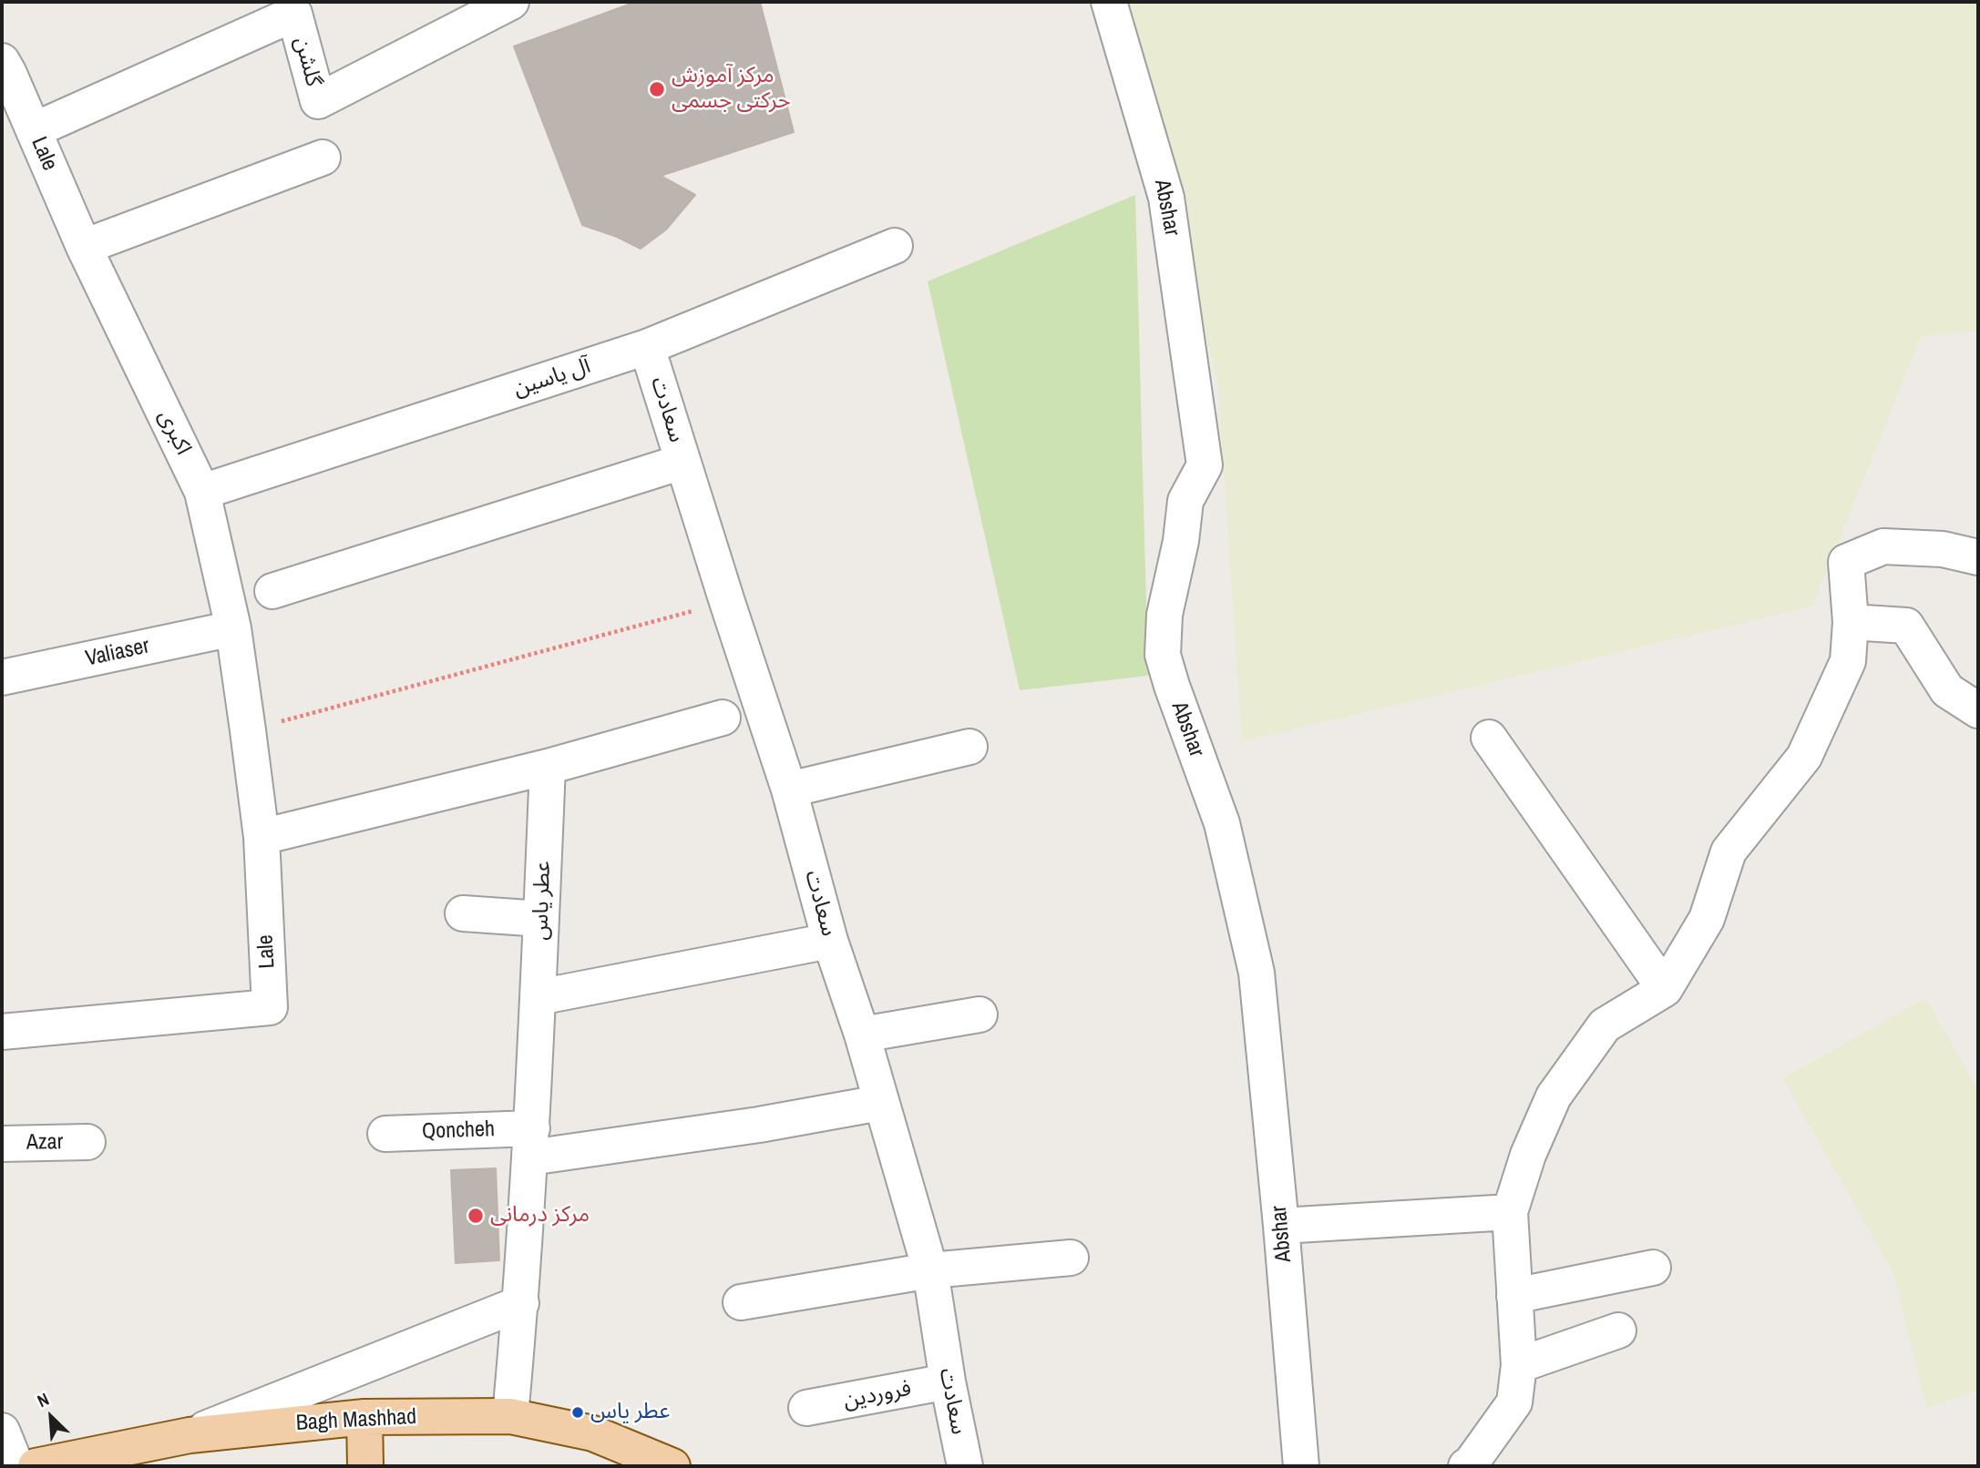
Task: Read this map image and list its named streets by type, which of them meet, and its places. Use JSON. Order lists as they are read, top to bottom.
{
  "streets": {
    "main road": ["Bagh Mashhad"],
    "street": [
      "گلشن",
      "Lale",
      "Abshar",
      "آل یاسین",
      "سعادت",
      "اکبری",
      "Valiaser",
      "عطر یاس",
      "Qoncheh",
      "Azar",
      "فروردین"
    ]
  },
  "crossings": [
    ["گلشن", "Lale"],
    ["Lale", "اکبری"],
    ["Lale", "Valiaser"],
    ["آل یاسین", "سعادت"],
    ["آل یاسین", "اکبری"],
    ["سعادت", "Qoncheh"],
    ["سعادت", "فروردین"],
    ["اکبری", "Valiaser"],
    ["عطر یاس", "Qoncheh"],
    ["عطر یاس", "Bagh Mashhad"]
  ],
  "places": ["مرکز آموزش حرکتی جسمی", "مرکز درمانی", "عطر یاس"],
  "north": "top left"
}
